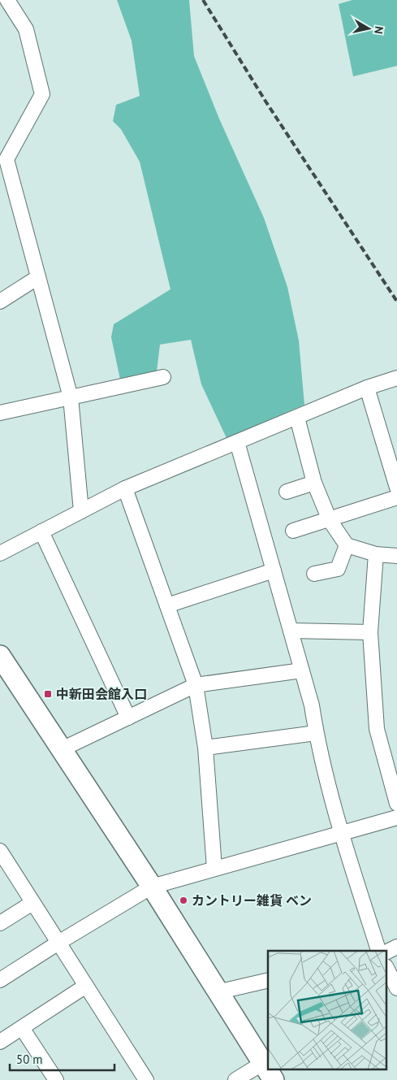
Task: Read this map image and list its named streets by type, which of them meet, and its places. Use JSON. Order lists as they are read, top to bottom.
{
  "places": {
    "transit": ["中新田会館入口"],
    "other": ["カントリー雑貨 ベン"]
  },
  "scale_bar": "50 m",
  "north": "right"
}
